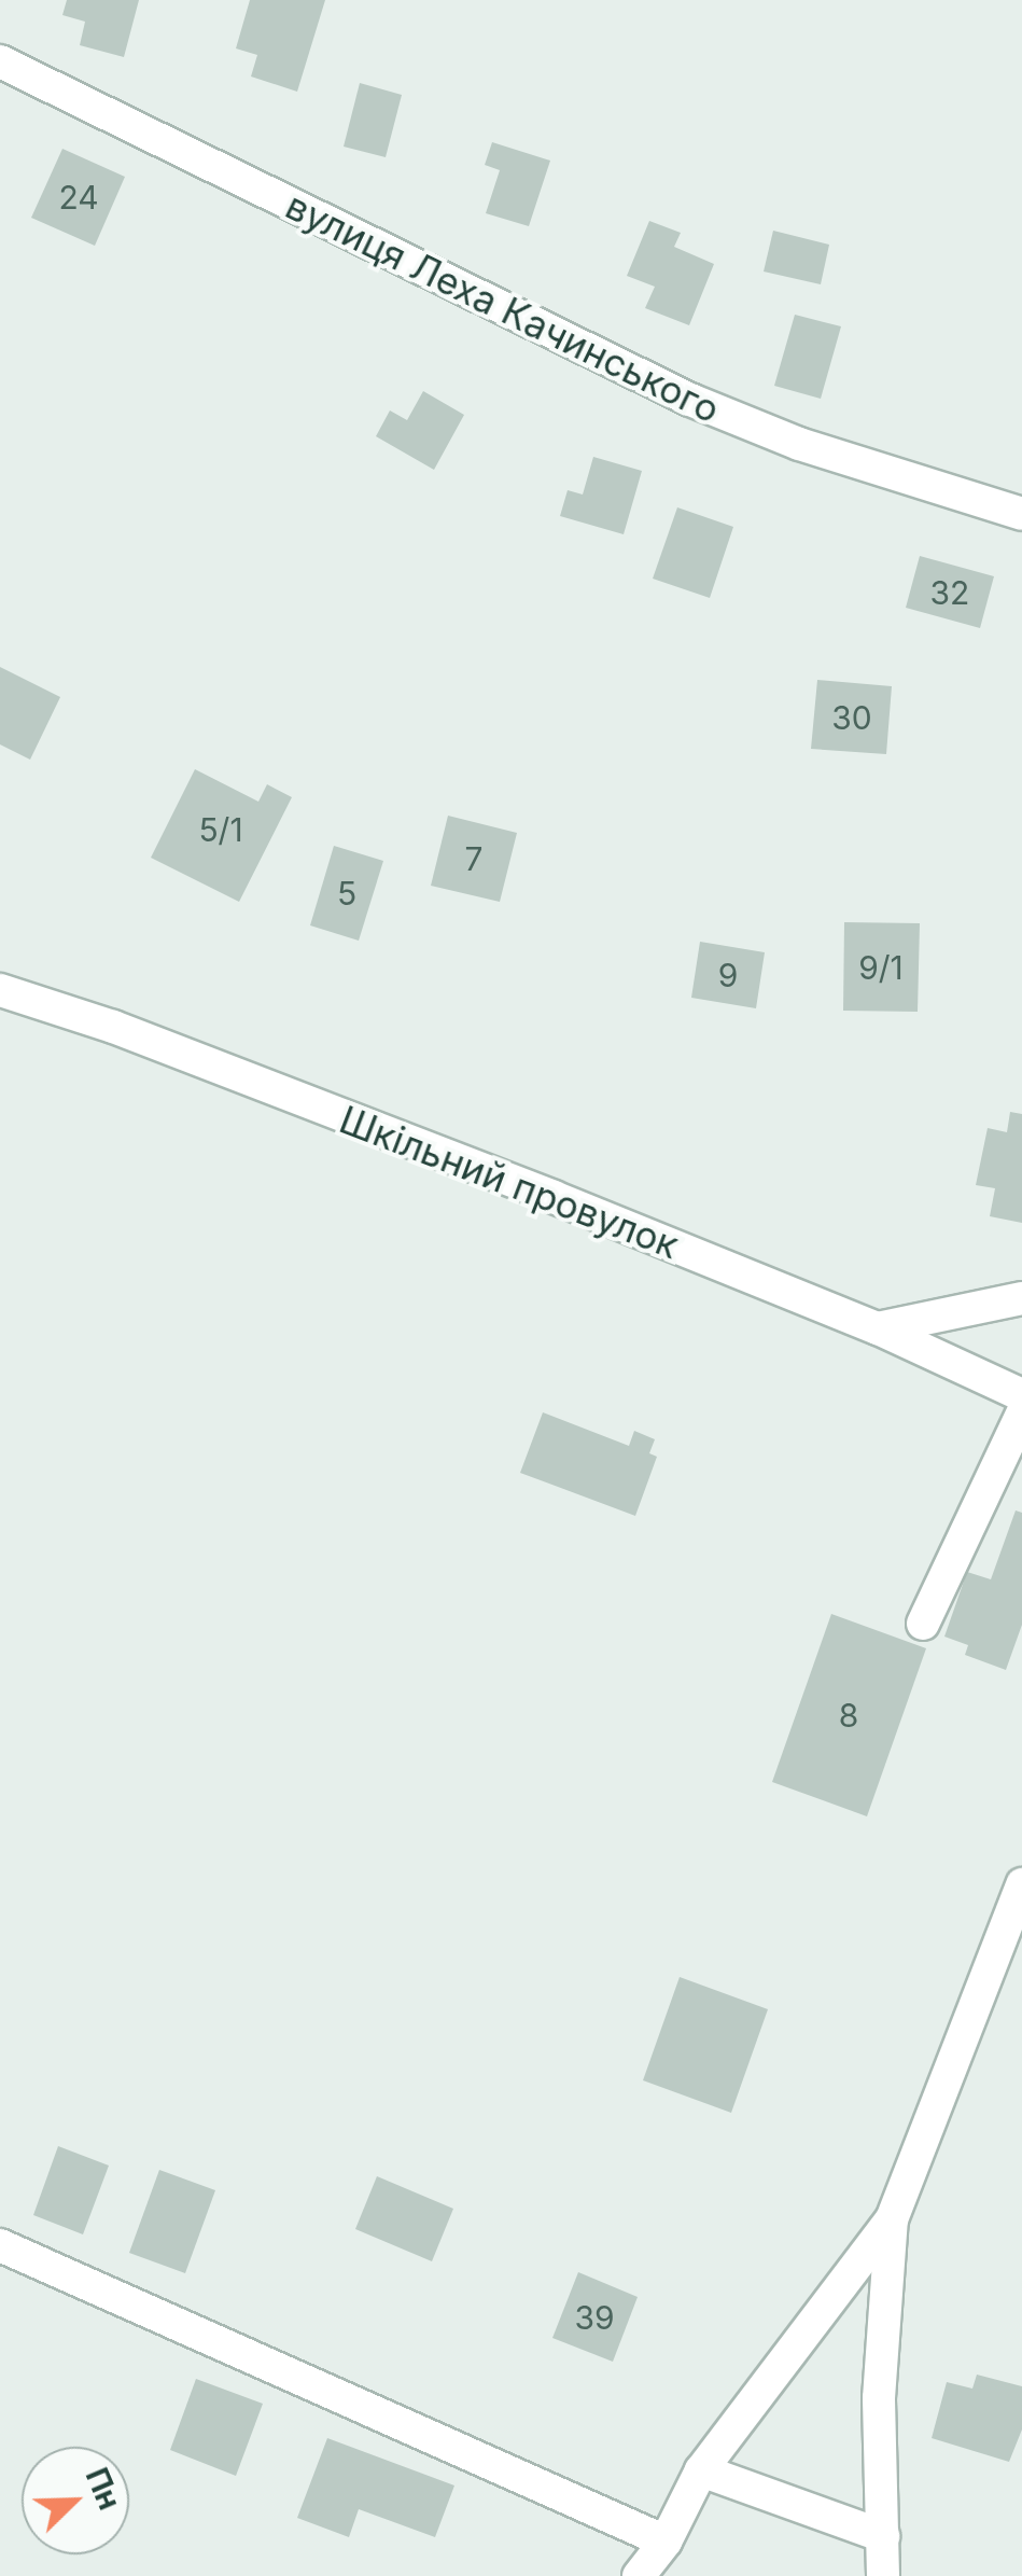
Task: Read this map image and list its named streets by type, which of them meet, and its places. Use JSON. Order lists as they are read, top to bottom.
{
  "streets": {
    "street": ["вулиця Леха Качинського", "Шкільний провулок"]
  },
  "house_numbers": [
    "24",
    "32",
    "30",
    "5/1",
    "7",
    "5",
    "9/1",
    "9",
    "8",
    "39"
  ],
  "north": "top right"
}
